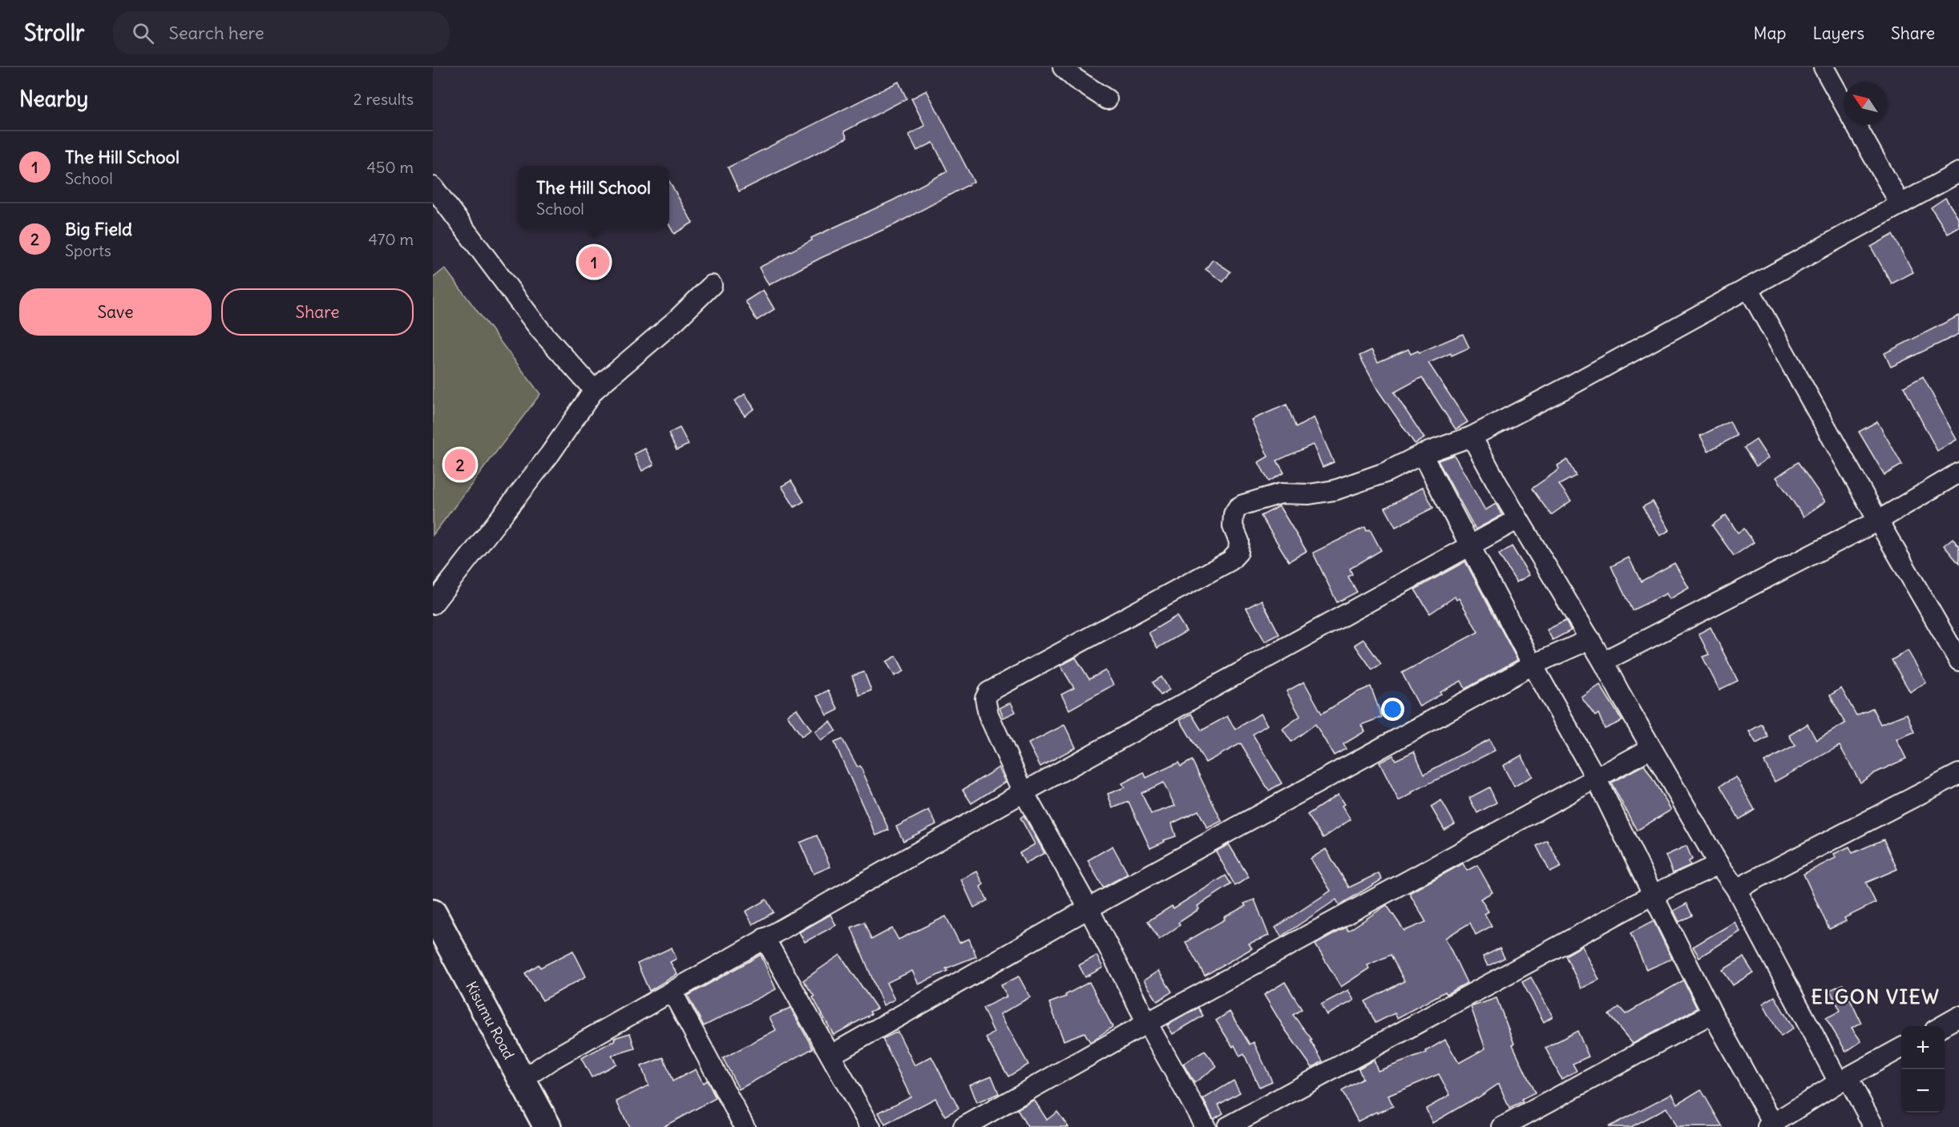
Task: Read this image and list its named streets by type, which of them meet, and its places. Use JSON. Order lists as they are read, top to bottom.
{
  "streets": {
    "highway": ["Kisumu Road"]
  },
  "districts": ["ELGON VIEW"],
  "north": "top left",
  "page": {
    "header": "Strollr",
    "search": "Search here",
    "nav": ["Map", "Layers", "Share"],
    "heading": ["Nearby", "2 results"],
    "list": [
      {
        "mark": "1",
        "name": "The Hill School",
        "note": "School",
        "value": "450 m"
      },
      {
        "mark": "2",
        "name": "Big Field",
        "note": "Sports",
        "value": "470 m"
      }
    ],
    "popup": ["The Hill School", "School"],
    "pins": ["1", "2"],
    "buttons": ["Save", "Share"],
    "map_buttons": ["+", "−"]
  }
}
